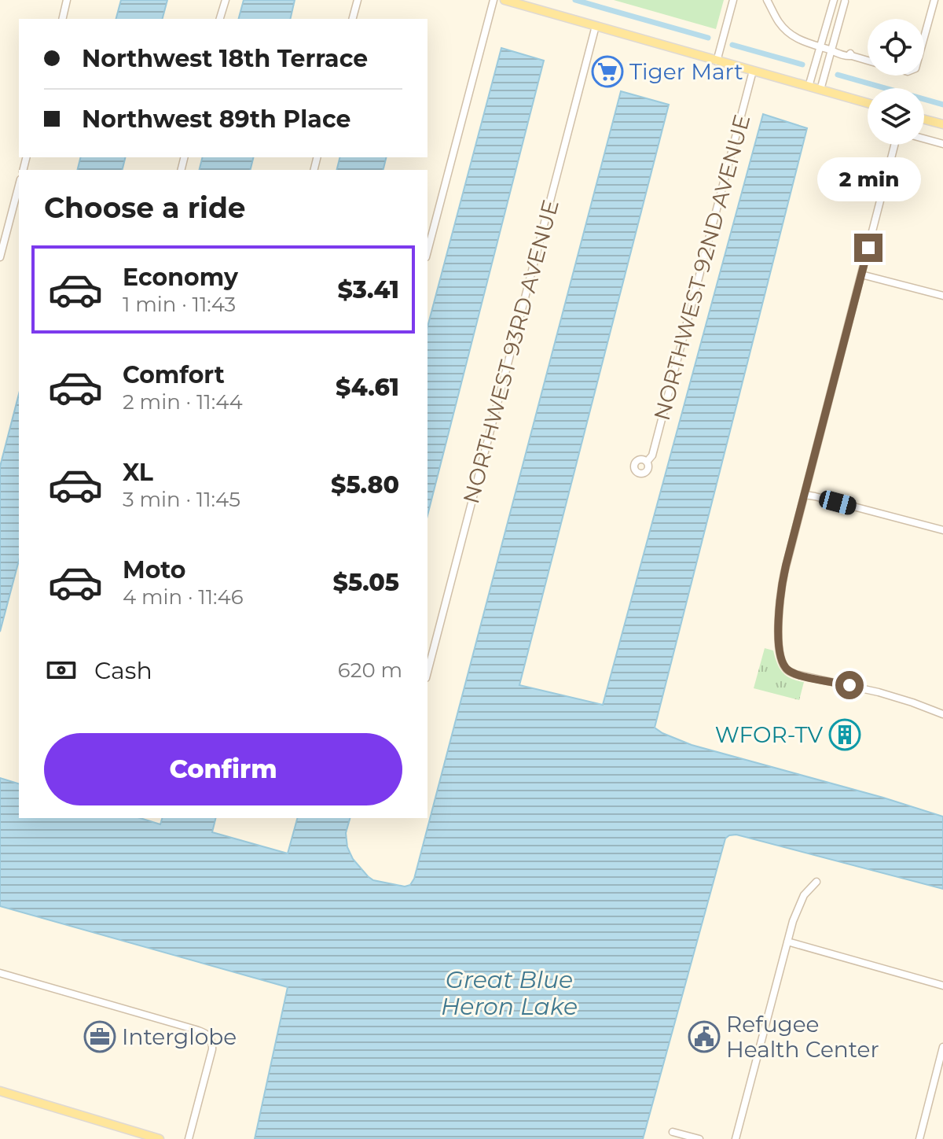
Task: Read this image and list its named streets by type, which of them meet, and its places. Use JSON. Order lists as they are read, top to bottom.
{
  "streets": {
    "street": ["NORTHWEST 92ND AVENUE", "NORTHWEST 93RD AVENUE"]
  },
  "water": ["Great Blue Heron Lake"],
  "places": {
    "supermarket": ["Tiger Mart"],
    "building": ["WFOR-TV"],
    "office": ["Interglobe"],
    "public building": ["Refugee Health Center"]
  },
  "page": {
    "banner": ["Northwest 18th Terrace", "Northwest 89th Place"],
    "bubble": "2 min",
    "heading": "Choose a ride",
    "list": [
      {
        "name": "Economy",
        "note": "1 min · 11:43",
        "value": "$3.41"
      },
      {
        "name": "Comfort",
        "note": "2 min · 11:44",
        "value": "$4.61"
      },
      {
        "name": "XL",
        "note": "3 min · 11:45",
        "value": "$5.80"
      },
      {
        "name": "Moto",
        "note": "4 min · 11:46",
        "value": "$5.05"
      }
    ],
    "pay": ["Cash", "620 m"],
    "buttons": "Confirm"
  }
}
